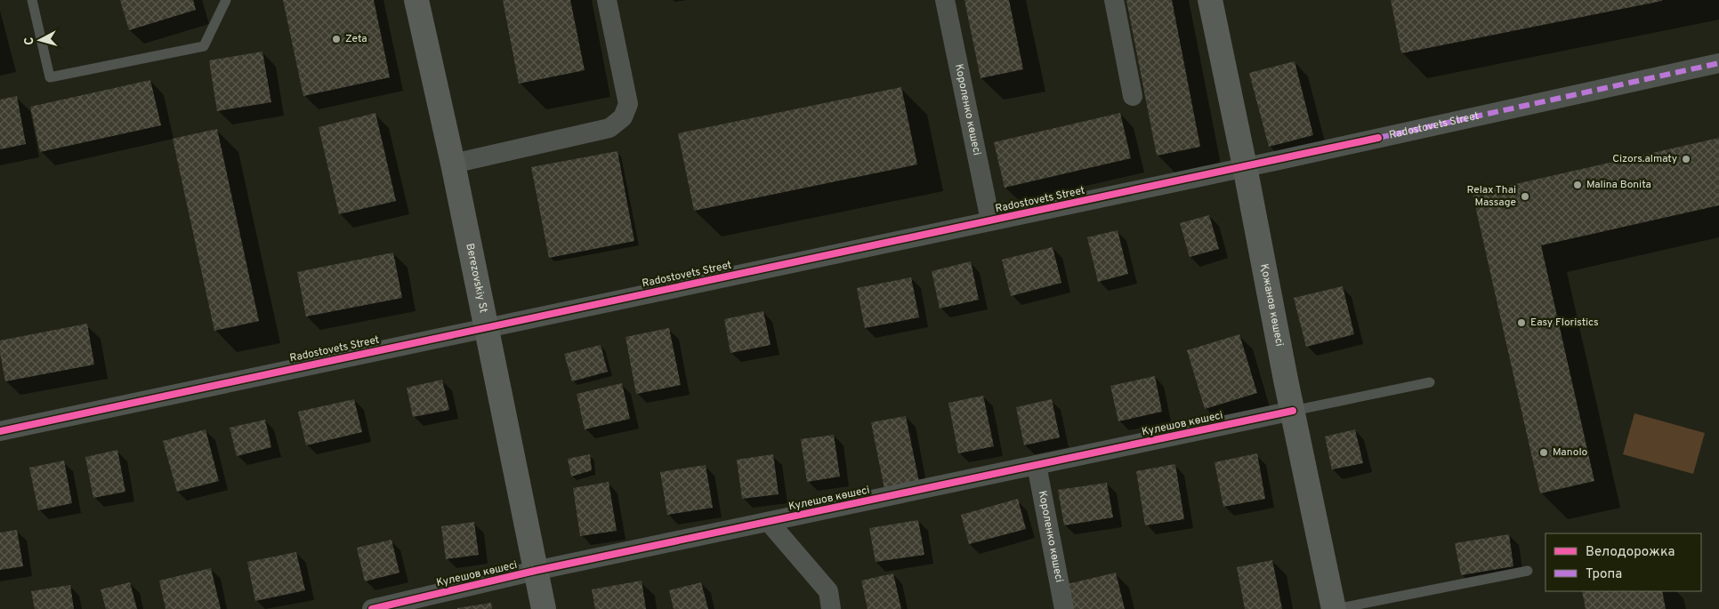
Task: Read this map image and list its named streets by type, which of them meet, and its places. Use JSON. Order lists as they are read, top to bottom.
{
  "streets": {
    "street": [
      "Короленко көшесі",
      "Radostovets Street",
      "Berezovskiy St",
      "Қожанов көшесі",
      "Кулешов көшесі"
    ]
  },
  "crossings": [
    ["Короленко көшесі", "Radostovets Street"],
    ["Короленко көшесі", "Кулешов көшесі"],
    ["Radostovets Street", "Berezovskiy St"],
    ["Radostovets Street", "Қожанов көшесі"],
    ["Berezovskiy St", "Кулешов көшесі"],
    ["Қожанов көшесі", "Кулешов көшесі"]
  ],
  "places": [
    "Zeta",
    "Cizors.almaty",
    "Malina Bonita",
    "Relax Thai Massage",
    "Easy Floristics",
    "Manolo"
  ],
  "legend": ["Велодорожка", "Тропа"],
  "north": "left"
}
